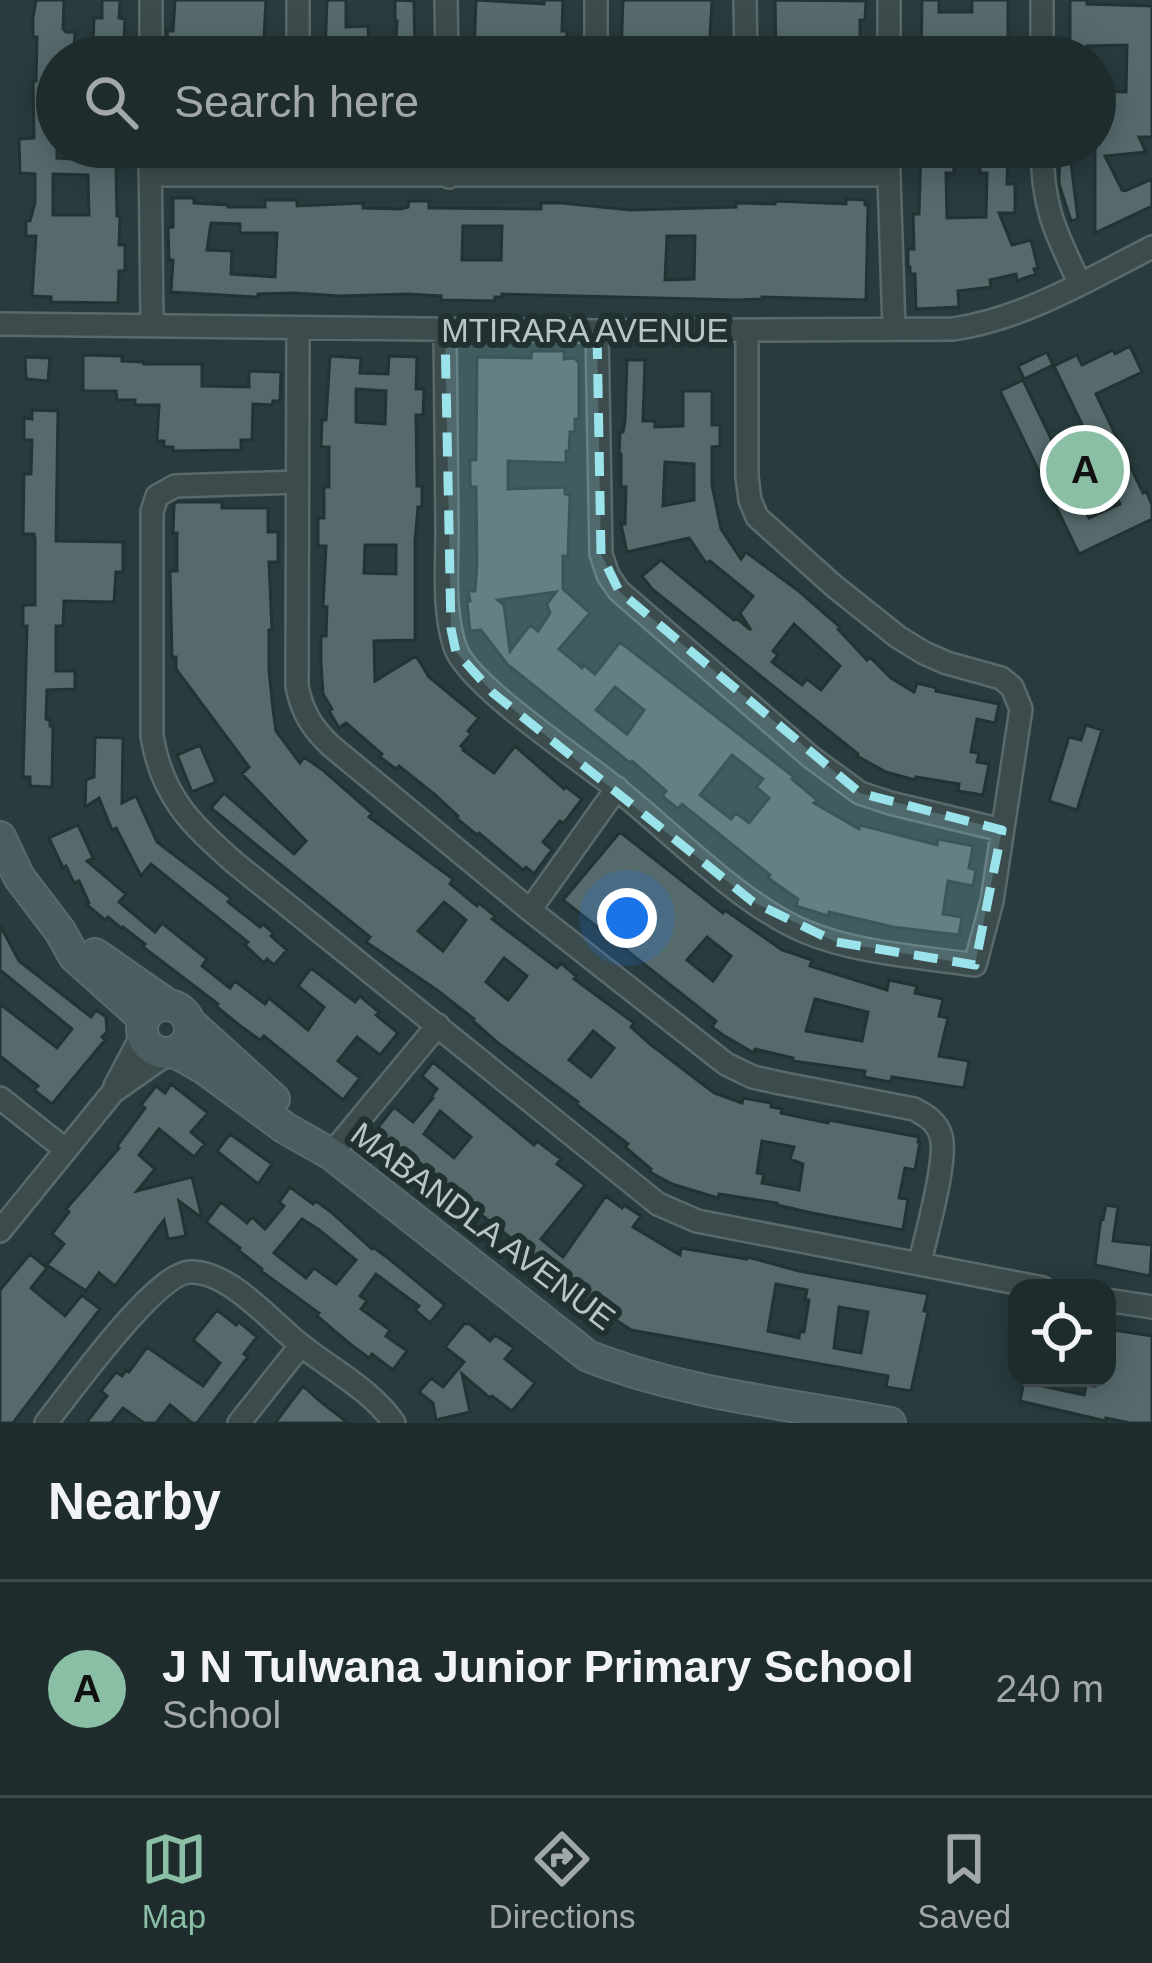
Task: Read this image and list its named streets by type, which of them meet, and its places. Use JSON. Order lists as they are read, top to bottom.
{
  "streets": {
    "street": ["MTIRARA AVENUE", "MABANDLA AVENUE"]
  },
  "page": {
    "search": "Search here",
    "pins": "A",
    "heading": "Nearby",
    "list": [
      {
        "mark": "A",
        "name": "J N Tulwana Junior Primary School",
        "note": "School",
        "value": "240 m"
      }
    ],
    "nav": ["Map", "Directions", "Saved"]
  }
}
